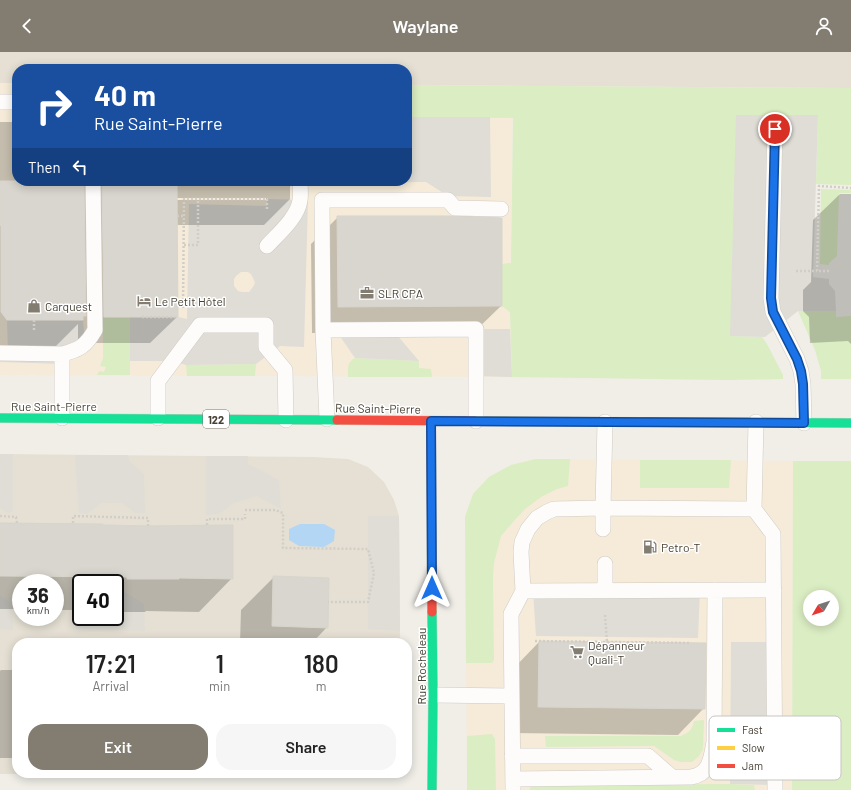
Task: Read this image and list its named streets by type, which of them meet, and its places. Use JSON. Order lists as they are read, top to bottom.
{
  "streets": {
    "main road": ["Rue Saint-Pierre", "122", "Rue Rocheleau"]
  },
  "crossings": [
    ["Rue Saint-Pierre", "Rue Rocheleau"]
  ],
  "places": {
    "office": ["SLR CPA"],
    "hotel": ["Le Petit Hôtel"],
    "shop": ["Carquest"],
    "fuel station": ["Petro-T"],
    "supermarket": ["Dépanneur Quali-T"]
  },
  "legend": ["Fast", "Slow", "Jam"],
  "north": "bottom left",
  "page": {
    "header": "Waylane",
    "turn": ["40 m", "Rue Saint-Pierre"],
    "then": "Then",
    "speed": "36 km/h",
    "limit": "40",
    "eta": [
      "17:21",
      "Arrival",
      "1",
      "min",
      "180",
      "m"
    ],
    "buttons": ["Exit", "Share"]
  }
}
